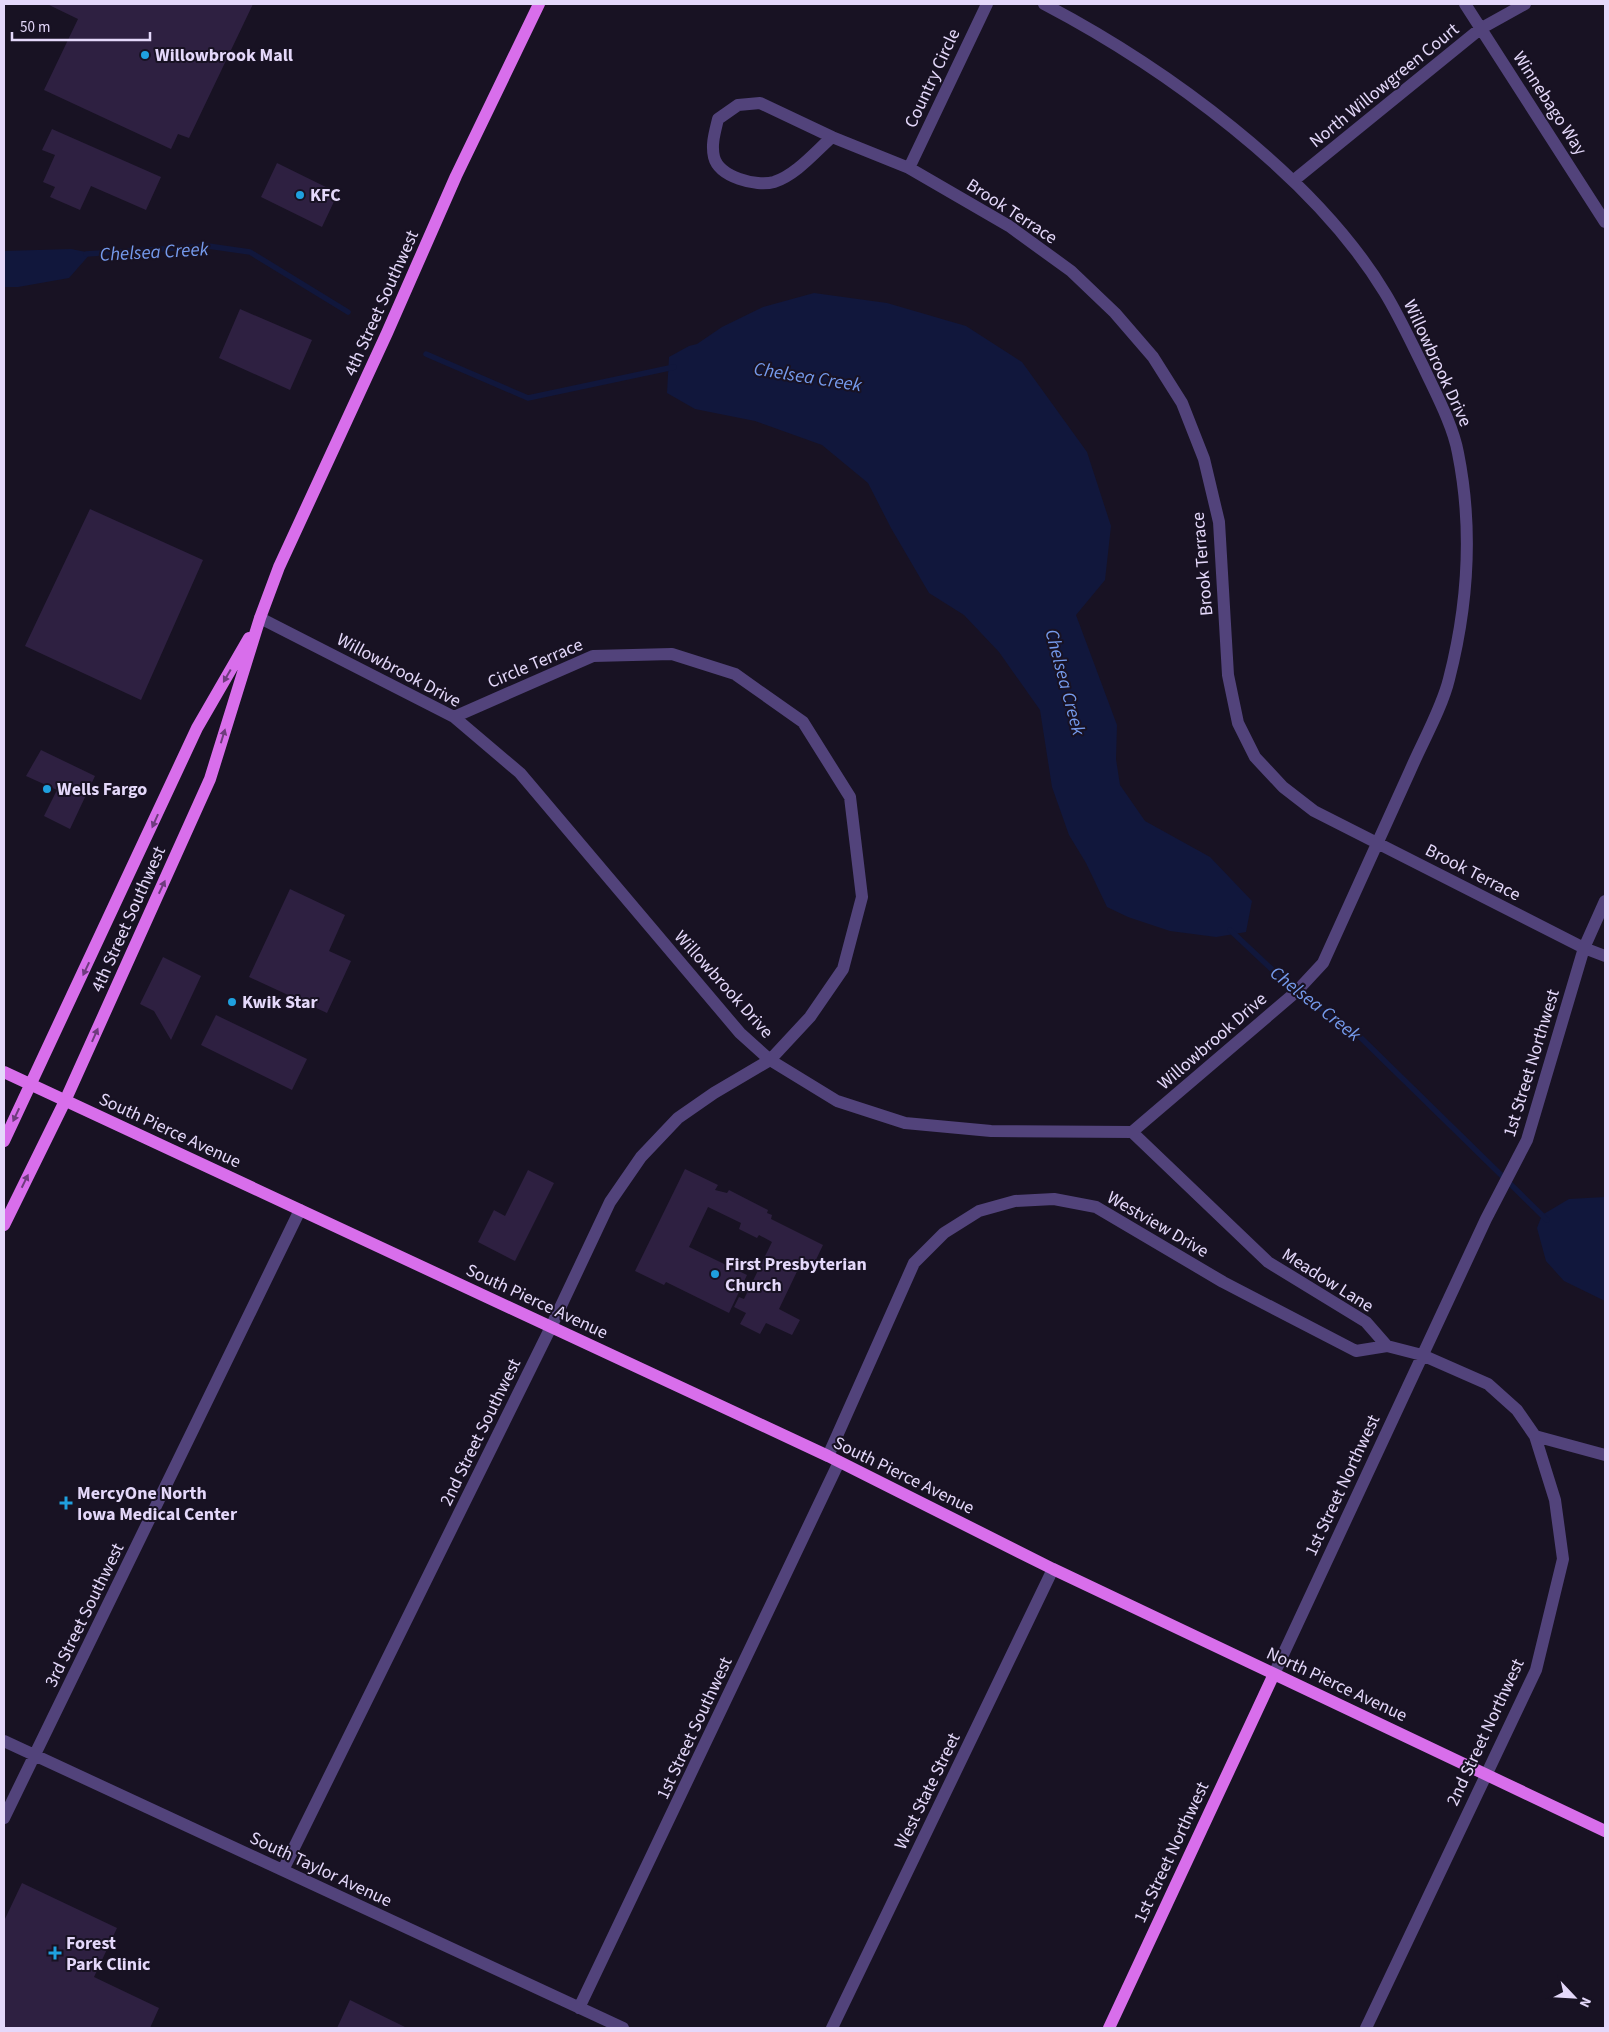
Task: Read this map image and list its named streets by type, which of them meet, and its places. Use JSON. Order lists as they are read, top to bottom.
{
  "streets": {
    "main road": [
      "4th Street Southwest",
      "1st Street Northwest",
      "South Pierce Avenue",
      "North Pierce Avenue"
    ],
    "street": [
      "Country Circle",
      "North Willowgreen Court",
      "Winnebago Way",
      "Brook Terrace",
      "Willowbrook Drive",
      "Circle Terrace",
      "Westview Drive",
      "Meadow Lane",
      "2nd Street Southwest",
      "3rd Street Southwest",
      "1st Street Southwest",
      "2nd Street Northwest",
      "West State Street",
      "South Taylor Avenue"
    ]
  },
  "crossings": [
    ["Country Circle", "Brook Terrace"],
    ["North Willowgreen Court", "Winnebago Way"],
    ["North Willowgreen Court", "Willowbrook Drive"],
    ["Brook Terrace", "Willowbrook Drive"],
    ["Brook Terrace", "1st Street Northwest"],
    ["4th Street Southwest", "Willowbrook Drive"],
    ["4th Street Southwest", "South Pierce Avenue"],
    ["Willowbrook Drive", "Circle Terrace"],
    ["Willowbrook Drive", "Meadow Lane"],
    ["Willowbrook Drive", "2nd Street Southwest"],
    ["Circle Terrace", "2nd Street Southwest"],
    ["1st Street Northwest", "North Pierce Avenue"],
    ["South Pierce Avenue", "Westview Drive"],
    ["South Pierce Avenue", "2nd Street Southwest"],
    ["South Pierce Avenue", "3rd Street Southwest"],
    ["South Pierce Avenue", "North Pierce Avenue"],
    ["South Pierce Avenue", "1st Street Southwest"],
    ["South Pierce Avenue", "West State Street"],
    ["Westview Drive", "Meadow Lane"],
    ["Westview Drive", "1st Street Southwest"],
    ["2nd Street Southwest", "South Taylor Avenue"],
    ["3rd Street Southwest", "South Taylor Avenue"],
    ["North Pierce Avenue", "2nd Street Northwest"],
    ["North Pierce Avenue", "West State Street"],
    ["1st Street Southwest", "South Taylor Avenue"]
  ],
  "water": ["Chelsea Creek"],
  "places": {
    "other": [
      "Willowbrook Mall",
      "KFC",
      "Wells Fargo",
      "Kwik Star",
      "First Presbyterian Church"
    ],
    "health": ["MercyOne North Iowa Medical Center", "Forest Park Clinic"]
  },
  "scale_bar": "50 m",
  "north": "bottom right"
}
